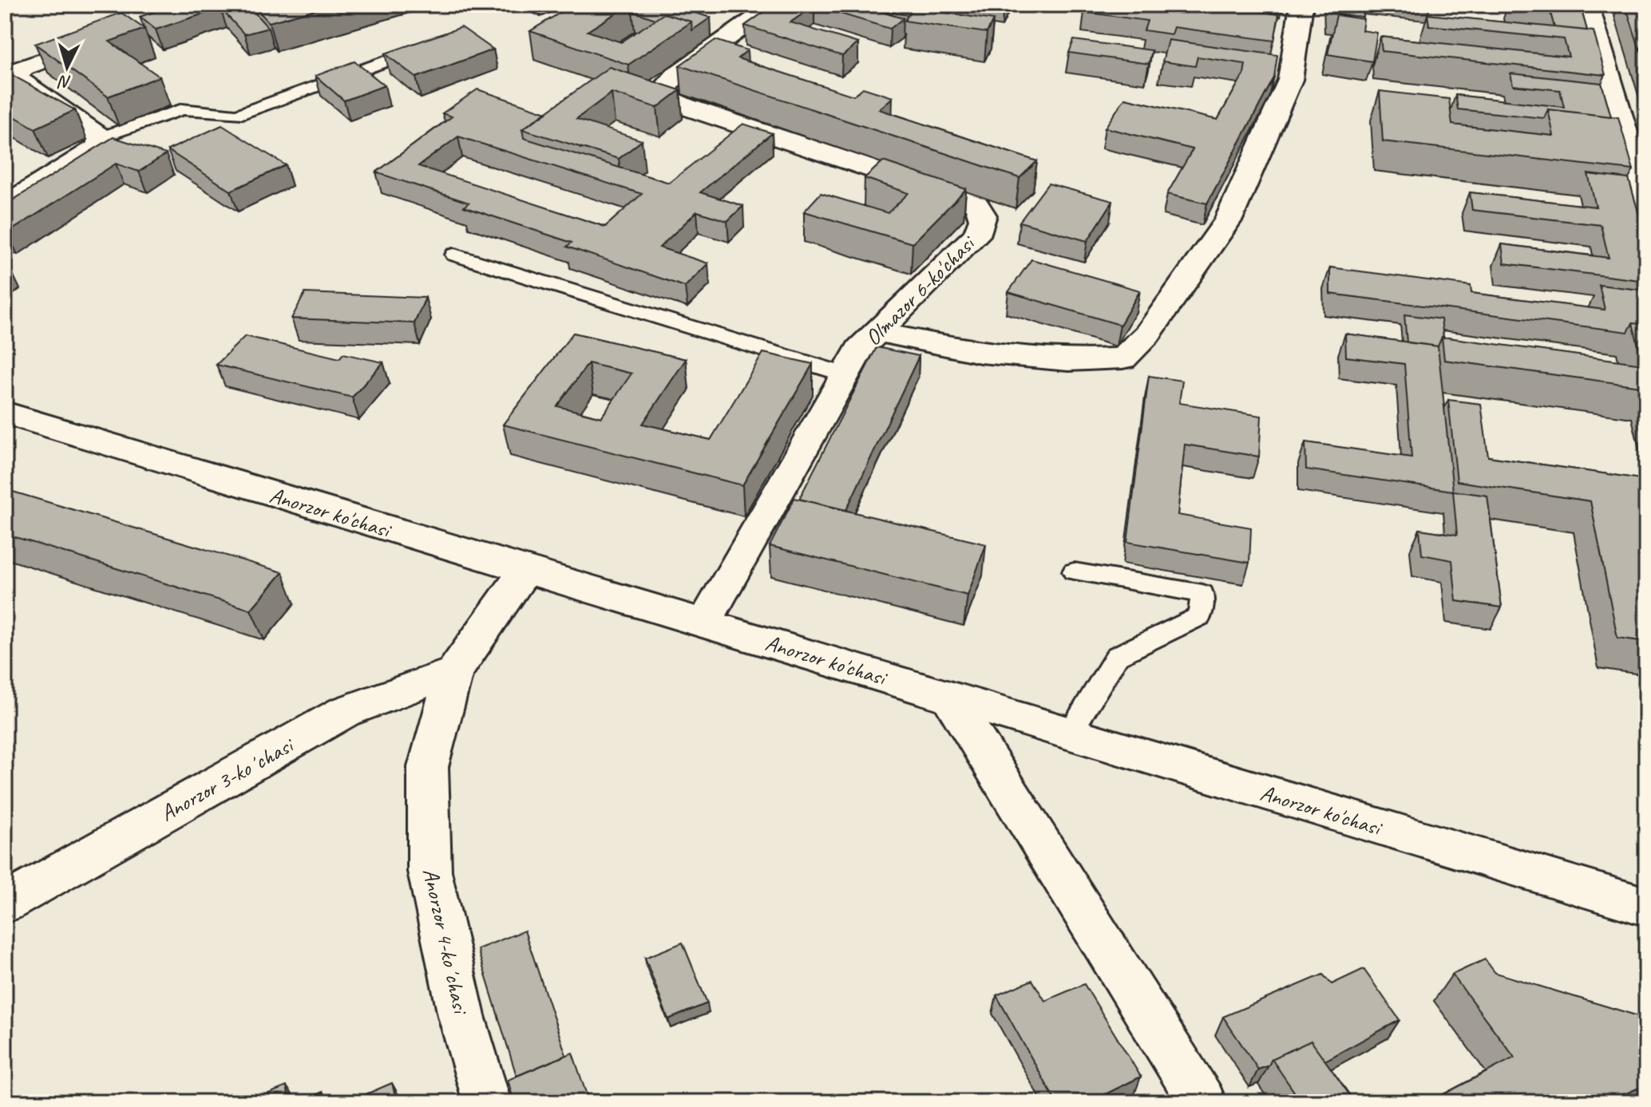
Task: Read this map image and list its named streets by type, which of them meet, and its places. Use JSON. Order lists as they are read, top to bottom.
{
  "streets": {
    "street": [
      "Olmazor 6-ko'chasi",
      "Anorzor ko'chasi",
      "Аnorzor 3-koʼchasi",
      "Аnorzor 4-koʼchasi"
    ]
  },
  "crossings": [
    ["Olmazor 6-ko'chasi", "Anorzor ko'chasi"],
    ["Anorzor ko'chasi", "Аnorzor 4-koʼchasi"],
    ["Аnorzor 3-koʼchasi", "Аnorzor 4-koʼchasi"]
  ],
  "north": "bottom"
}
